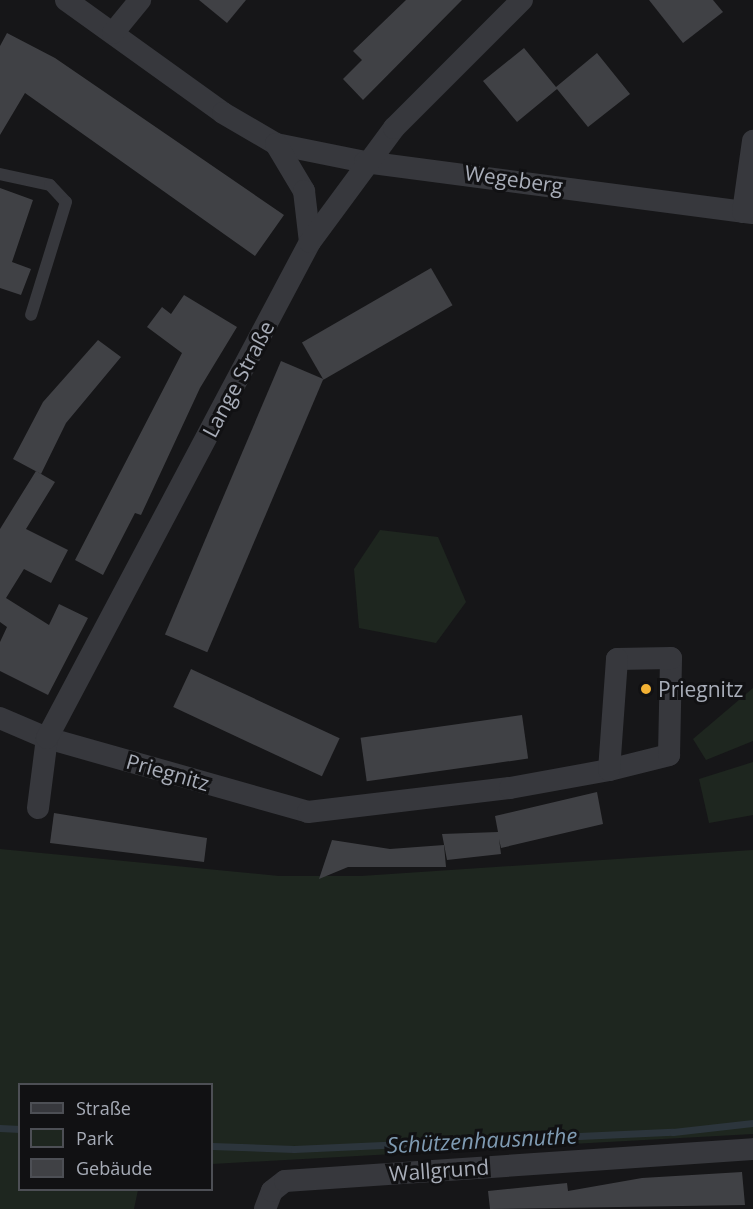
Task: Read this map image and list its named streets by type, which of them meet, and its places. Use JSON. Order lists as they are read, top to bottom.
{
  "streets": {
    "street": [
      "Wegeberg",
      "Lange Straße",
      "Priegnitz",
      "Wallgrund"
    ]
  },
  "crossings": [
    ["Wegeberg", "Lange Straße"],
    ["Lange Straße", "Priegnitz"]
  ],
  "water": ["Schützenhausnuthe"],
  "places": ["Priegnitz"],
  "legend": ["Straße", "Park", "Gebäude"]
}
